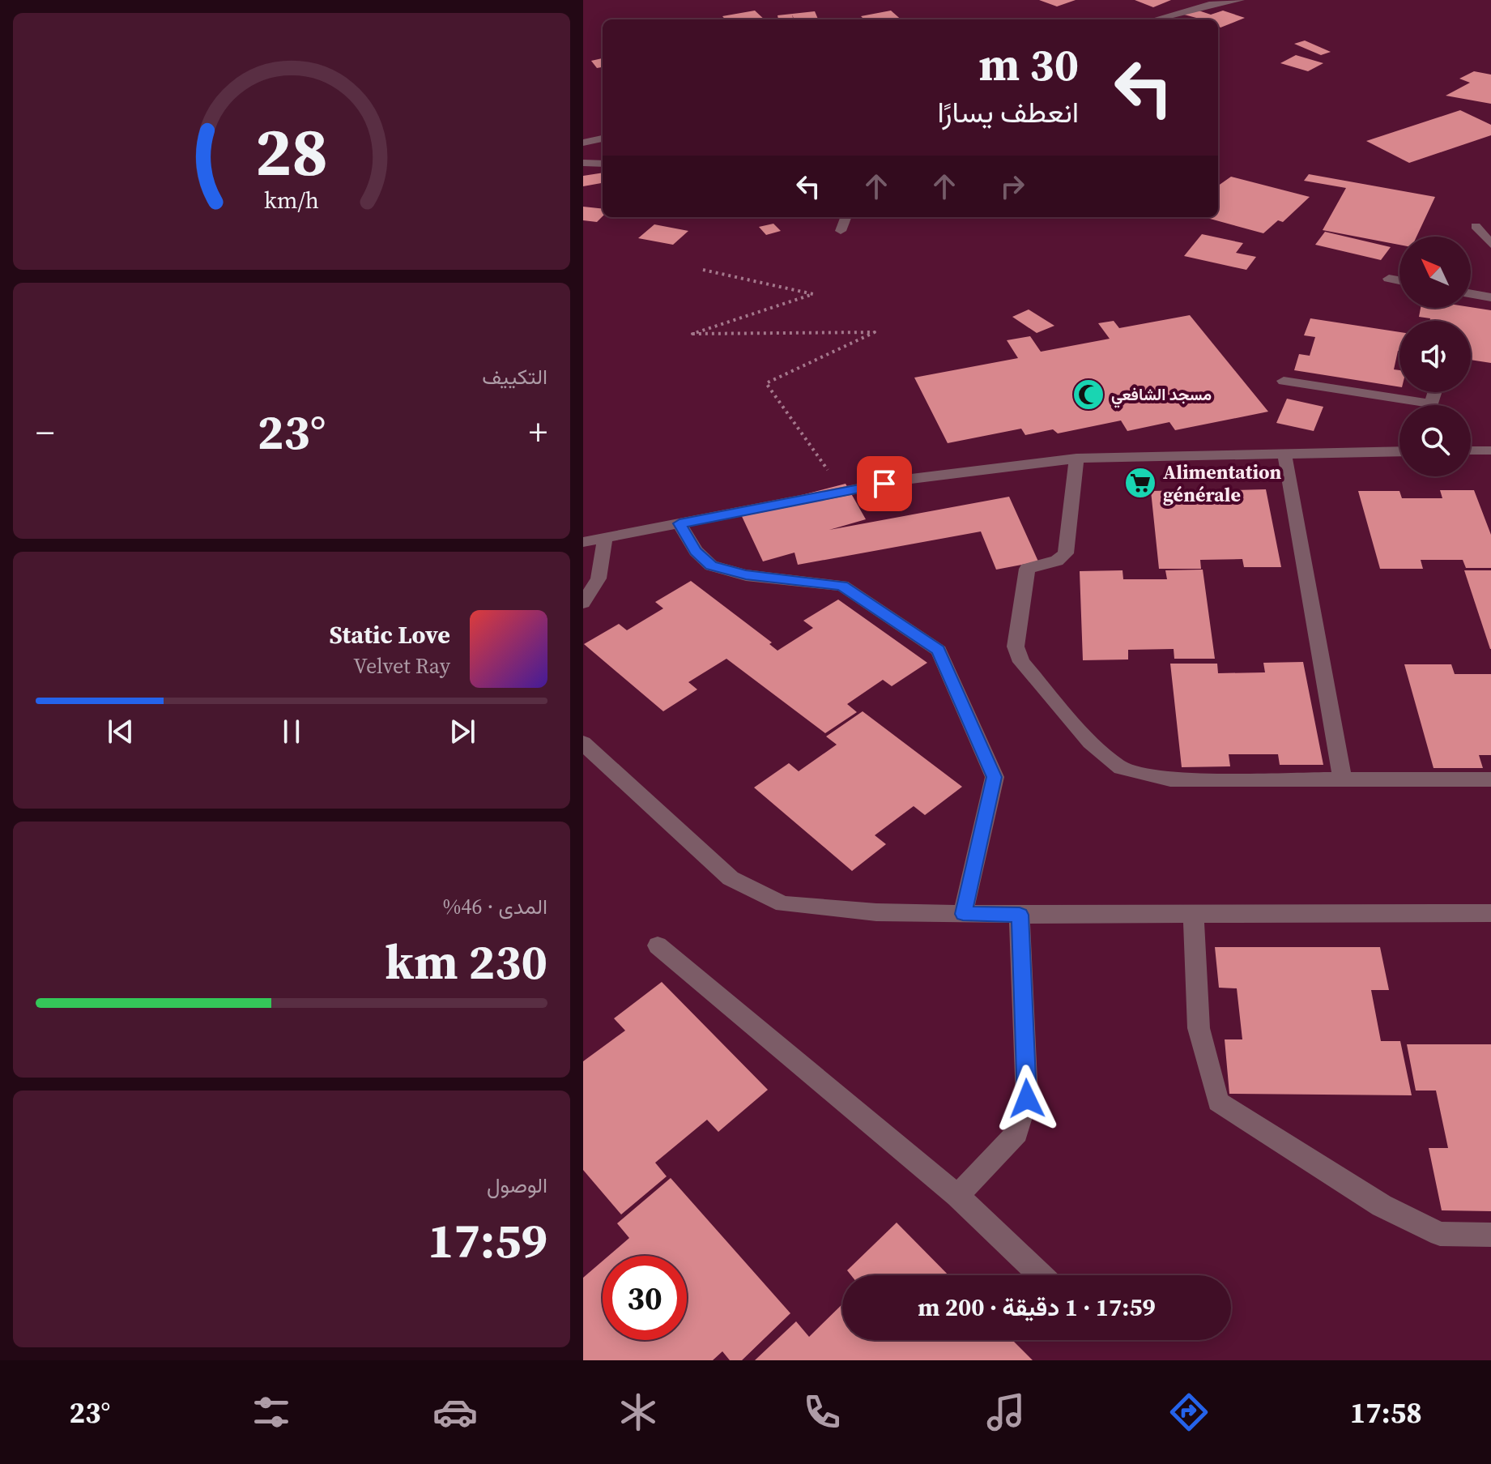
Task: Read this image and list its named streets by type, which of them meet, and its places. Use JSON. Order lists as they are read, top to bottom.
{
  "places": {
    "mosque": ["مسجد الشافعي"],
    "supermarket": ["Alimentation générale"]
  },
  "north": "top left",
  "page": {
    "turn": ["30 m", "انعطف يسارًا"],
    "tile": [
      "التكييف",
      ["المدى · 46%", "230 km"],
      ["الوصول", "17:59"]
    ],
    "heat": ["−", "23°", "+"],
    "song": ["Static Love", "Velvet Ray"],
    "limit": "30",
    "trip": "17:59 · 1 دقيقة · 200 m",
    "tabs": ["17:58", "23°"],
    "gauge": ["28", "km/h"]
  }
}
